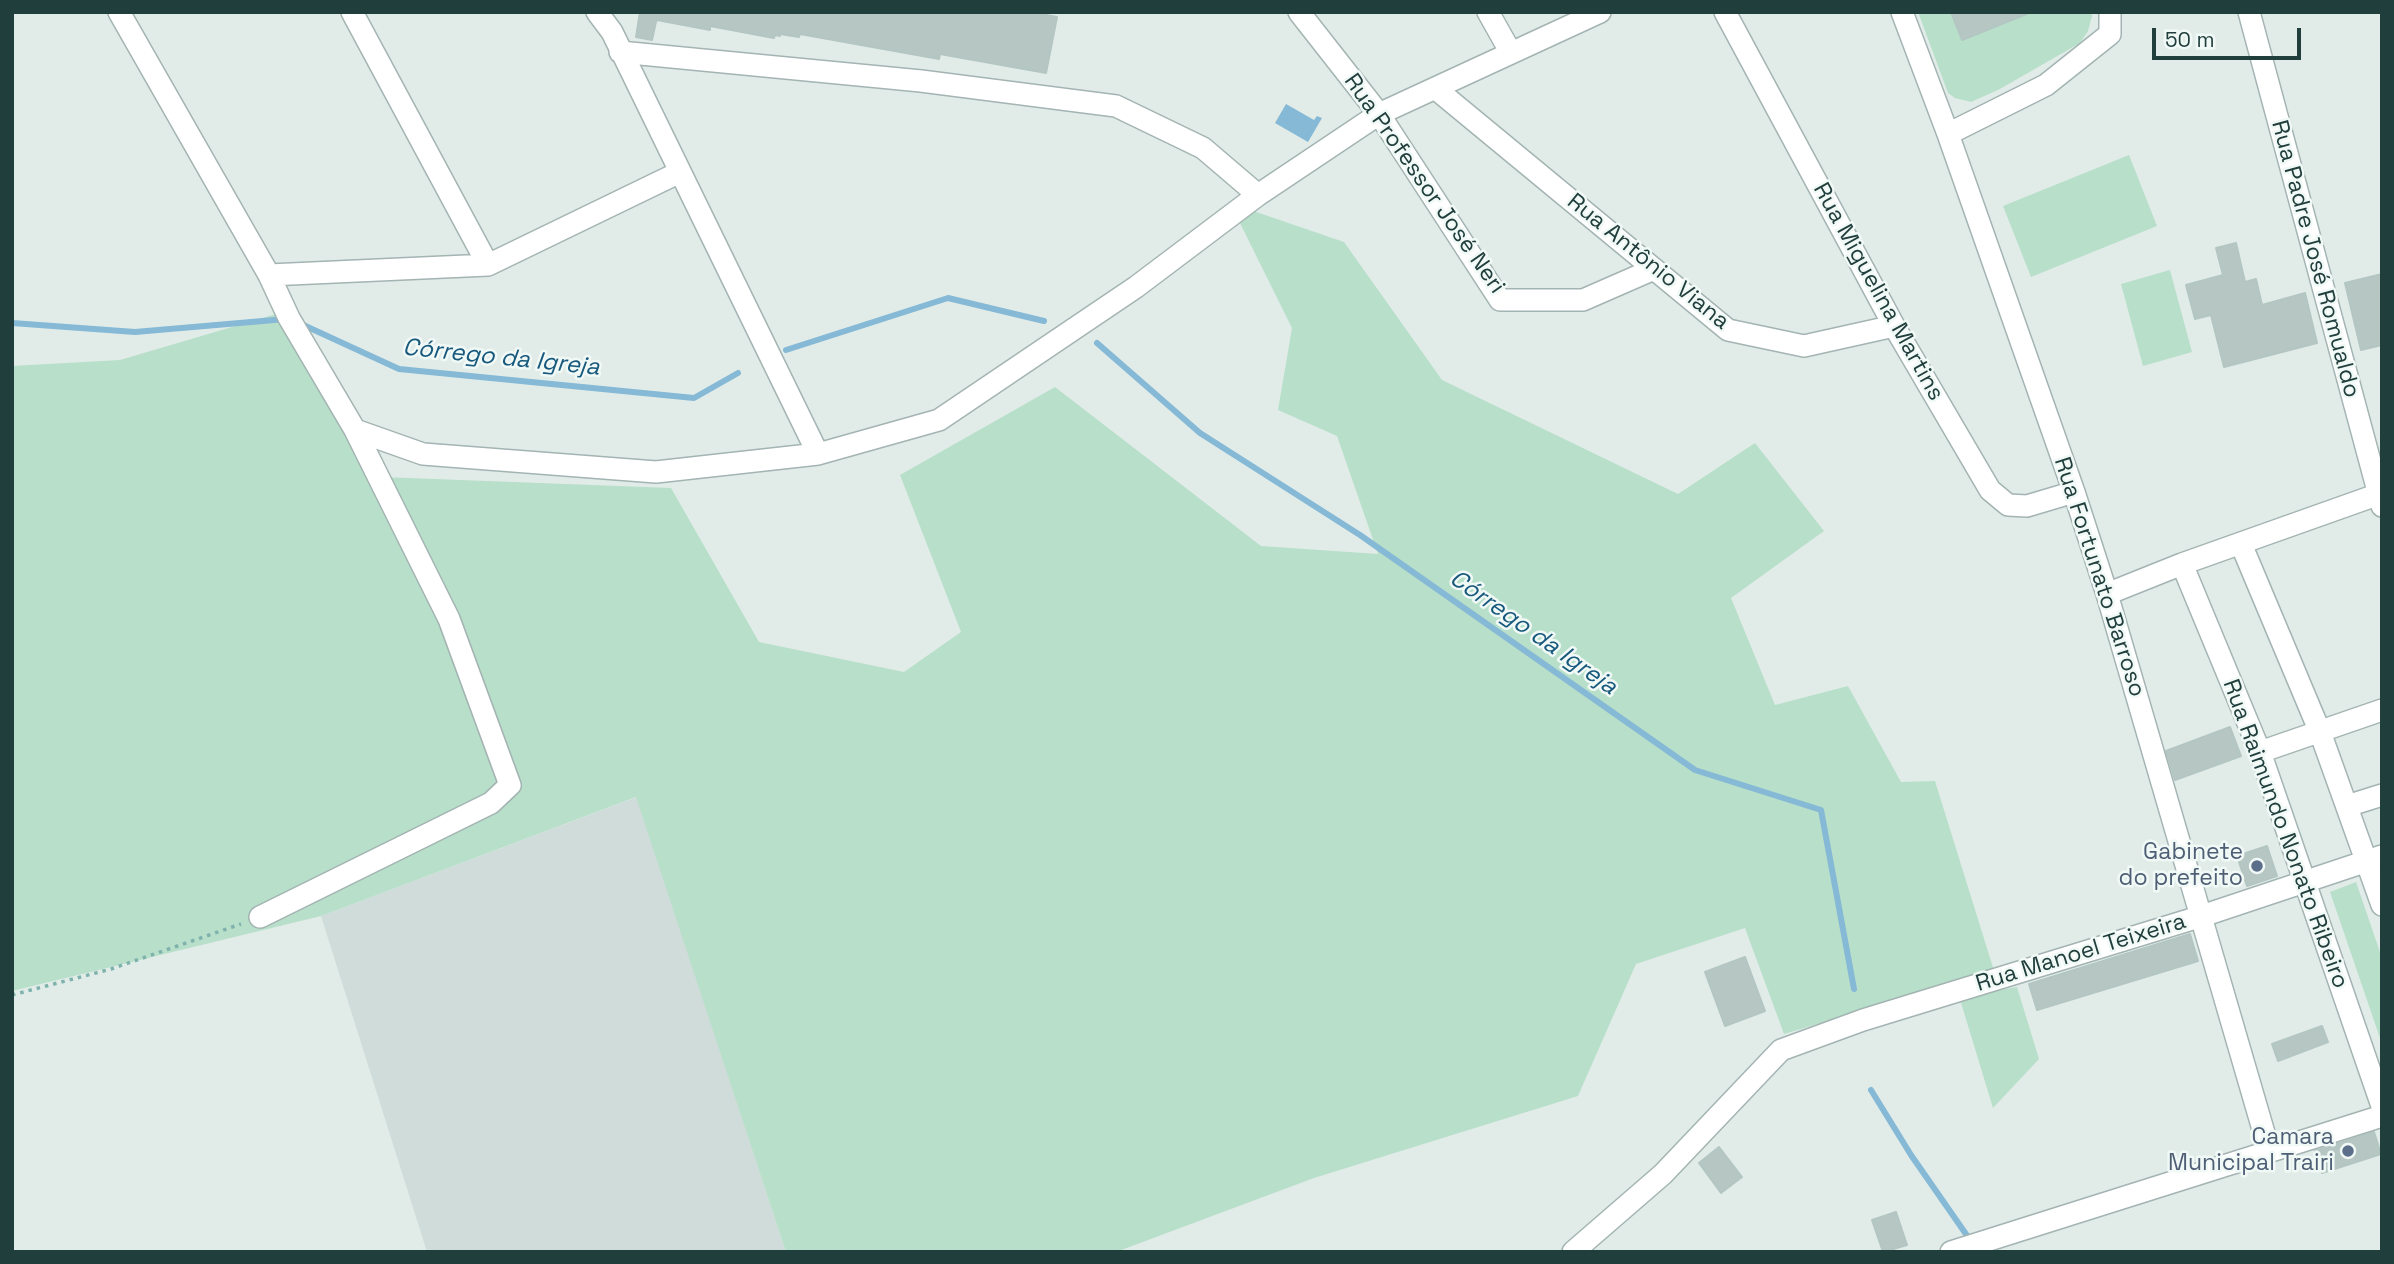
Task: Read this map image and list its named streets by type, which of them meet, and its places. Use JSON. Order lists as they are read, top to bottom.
{
  "streets": {
    "street": [
      "Rua Professor José Neri",
      "Rua Padre José Romualdo",
      "Rua Antônio Viana",
      "Rua Miguelina Martins",
      "Rua Fortunato Barroso",
      "Rua Raimundo Nonato Ribeiro",
      "Rua Manoel Teixeira"
    ]
  },
  "crossings": [
    ["Rua Professor José Neri", "Rua Antônio Viana"],
    ["Rua Antônio Viana", "Rua Miguelina Martins"],
    ["Rua Miguelina Martins", "Rua Fortunato Barroso"],
    ["Rua Fortunato Barroso", "Rua Manoel Teixeira"],
    ["Rua Raimundo Nonato Ribeiro", "Rua Manoel Teixeira"]
  ],
  "water": ["Córrego da Igreja"],
  "places": ["Gabinete do prefeito", "Camara Municipal Trairi"],
  "scale_bar": "50 m"
}
